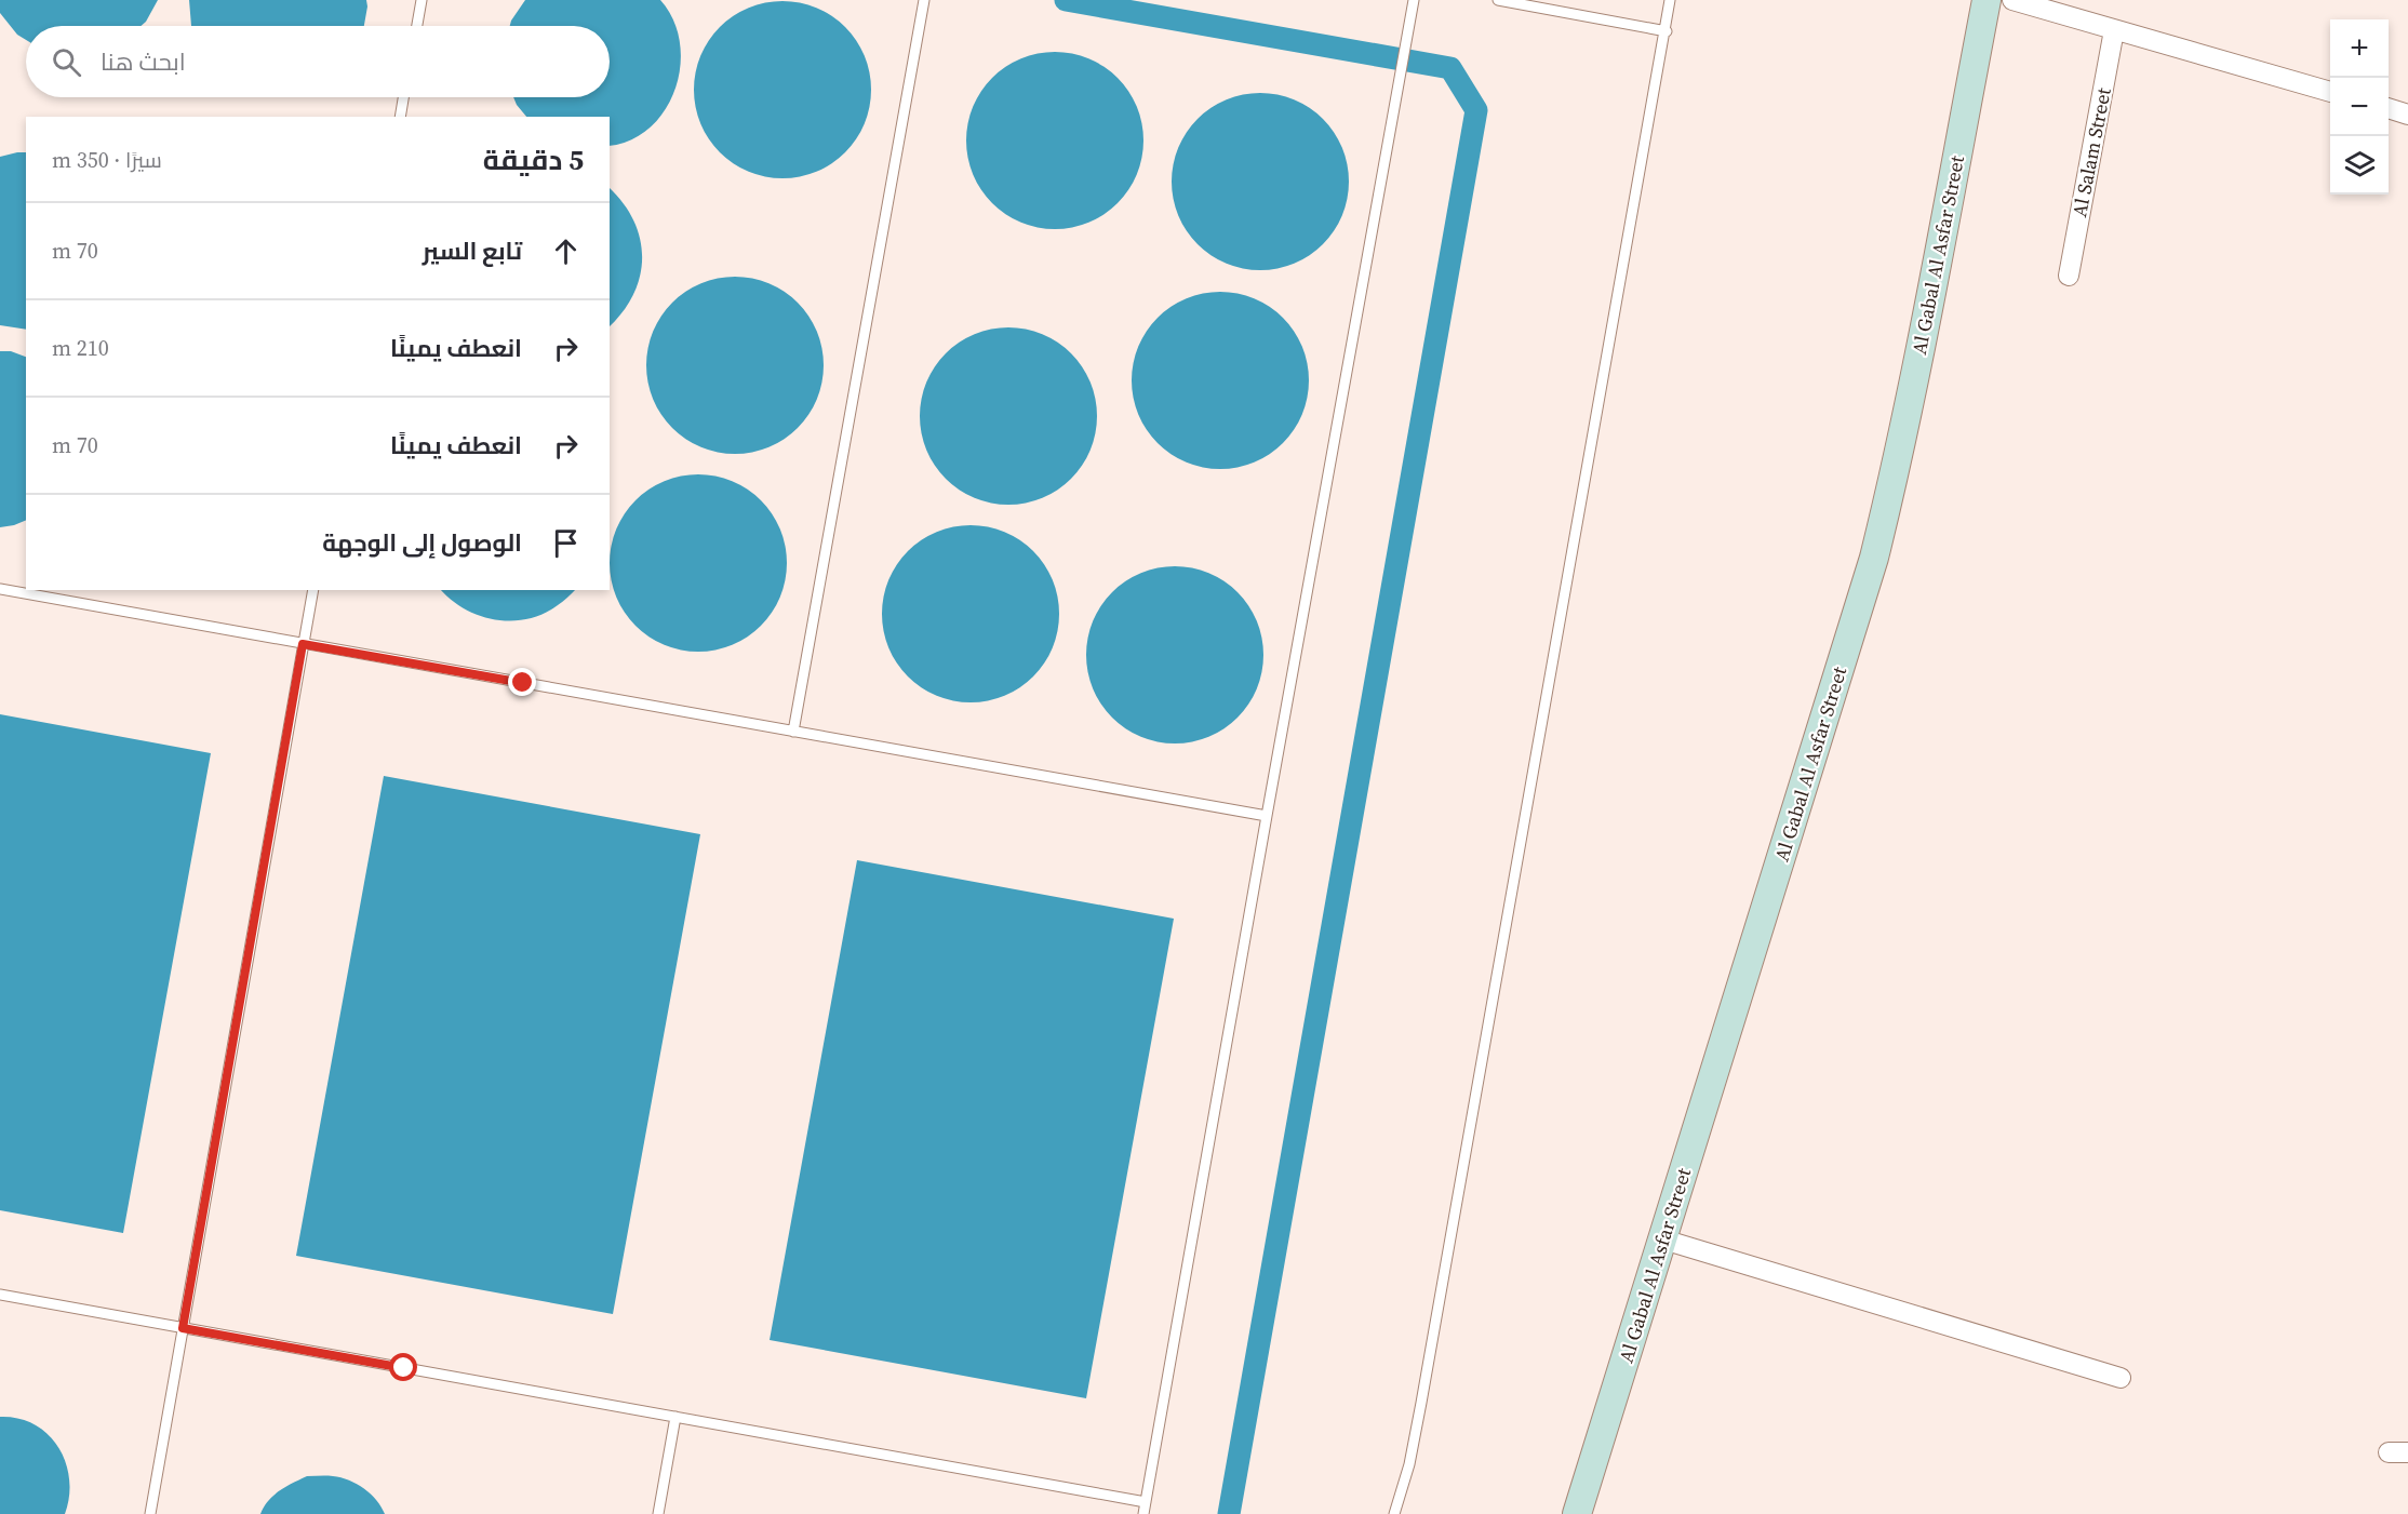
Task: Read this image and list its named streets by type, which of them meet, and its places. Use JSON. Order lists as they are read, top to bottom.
{
  "streets": {
    "street": ["Al Salam Street", "Al Gabal Al Asfar Street"]
  },
  "page": {
    "map_buttons": ["+", "−"],
    "search": "ابحث هنا",
    "heading": ["5 دقيقة", "سيرًا · 350 m"],
    "list": [
      ["تابع السير", "70 m"],
      ["انعطف يمينًا", "210 m"],
      ["انعطف يمينًا", "70 m"],
      "الوصول إلى الوجهة"
    ]
  }
}
